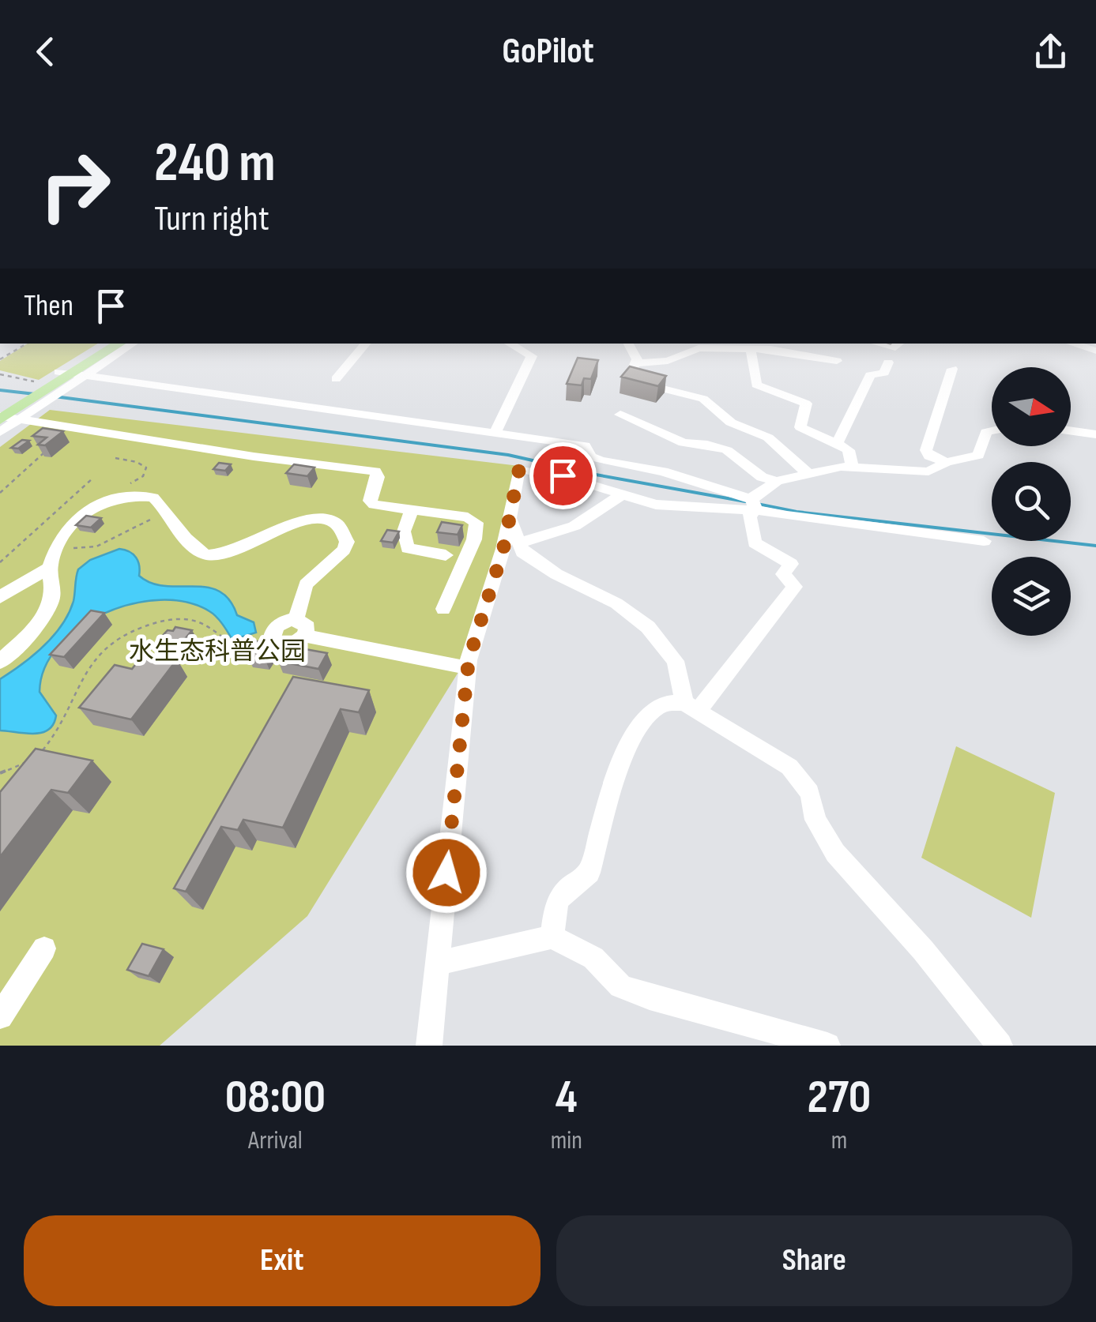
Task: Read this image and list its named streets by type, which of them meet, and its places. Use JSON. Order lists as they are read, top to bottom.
{
  "parks": ["水生态科普公园"],
  "north": "right",
  "page": {
    "header": "GoPilot",
    "turn": ["240 m", "Turn right"],
    "then": "Then",
    "eta": [
      "08:00",
      "Arrival",
      "4",
      "min",
      "270",
      "m"
    ],
    "buttons": ["Exit", "Share"]
  }
}
